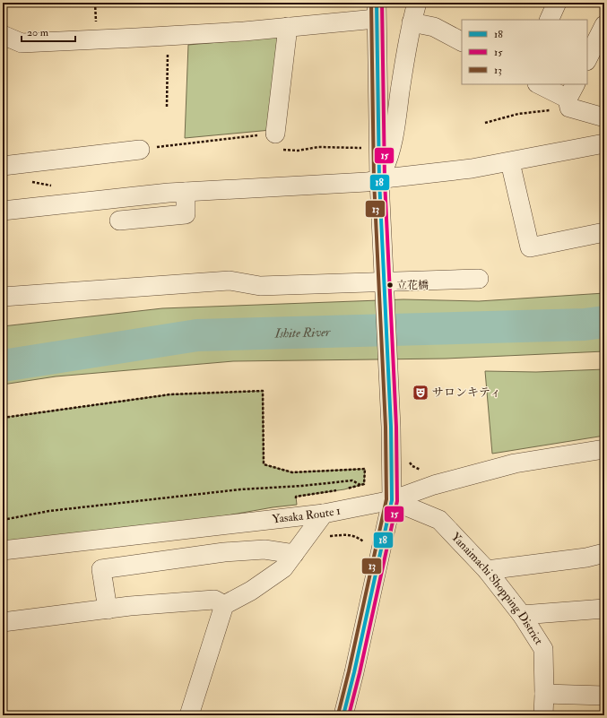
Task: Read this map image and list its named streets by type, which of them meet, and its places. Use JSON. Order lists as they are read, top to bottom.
{
  "streets": {
    "street": ["Yasaka Route 1", "Yanaimachi Shopping District"]
  },
  "crossings": [
    ["Yasaka Route 1", "Yanaimachi Shopping District"]
  ],
  "water": ["Ishite River"],
  "places": {
    "other": ["立花橋"],
    "theatre": ["サロンキティ"]
  },
  "lines": ["transit line 18", "transit line 15", "transit line 13"],
  "legend": ["18", "15", "13"],
  "scale_bar": "20 m"
}
